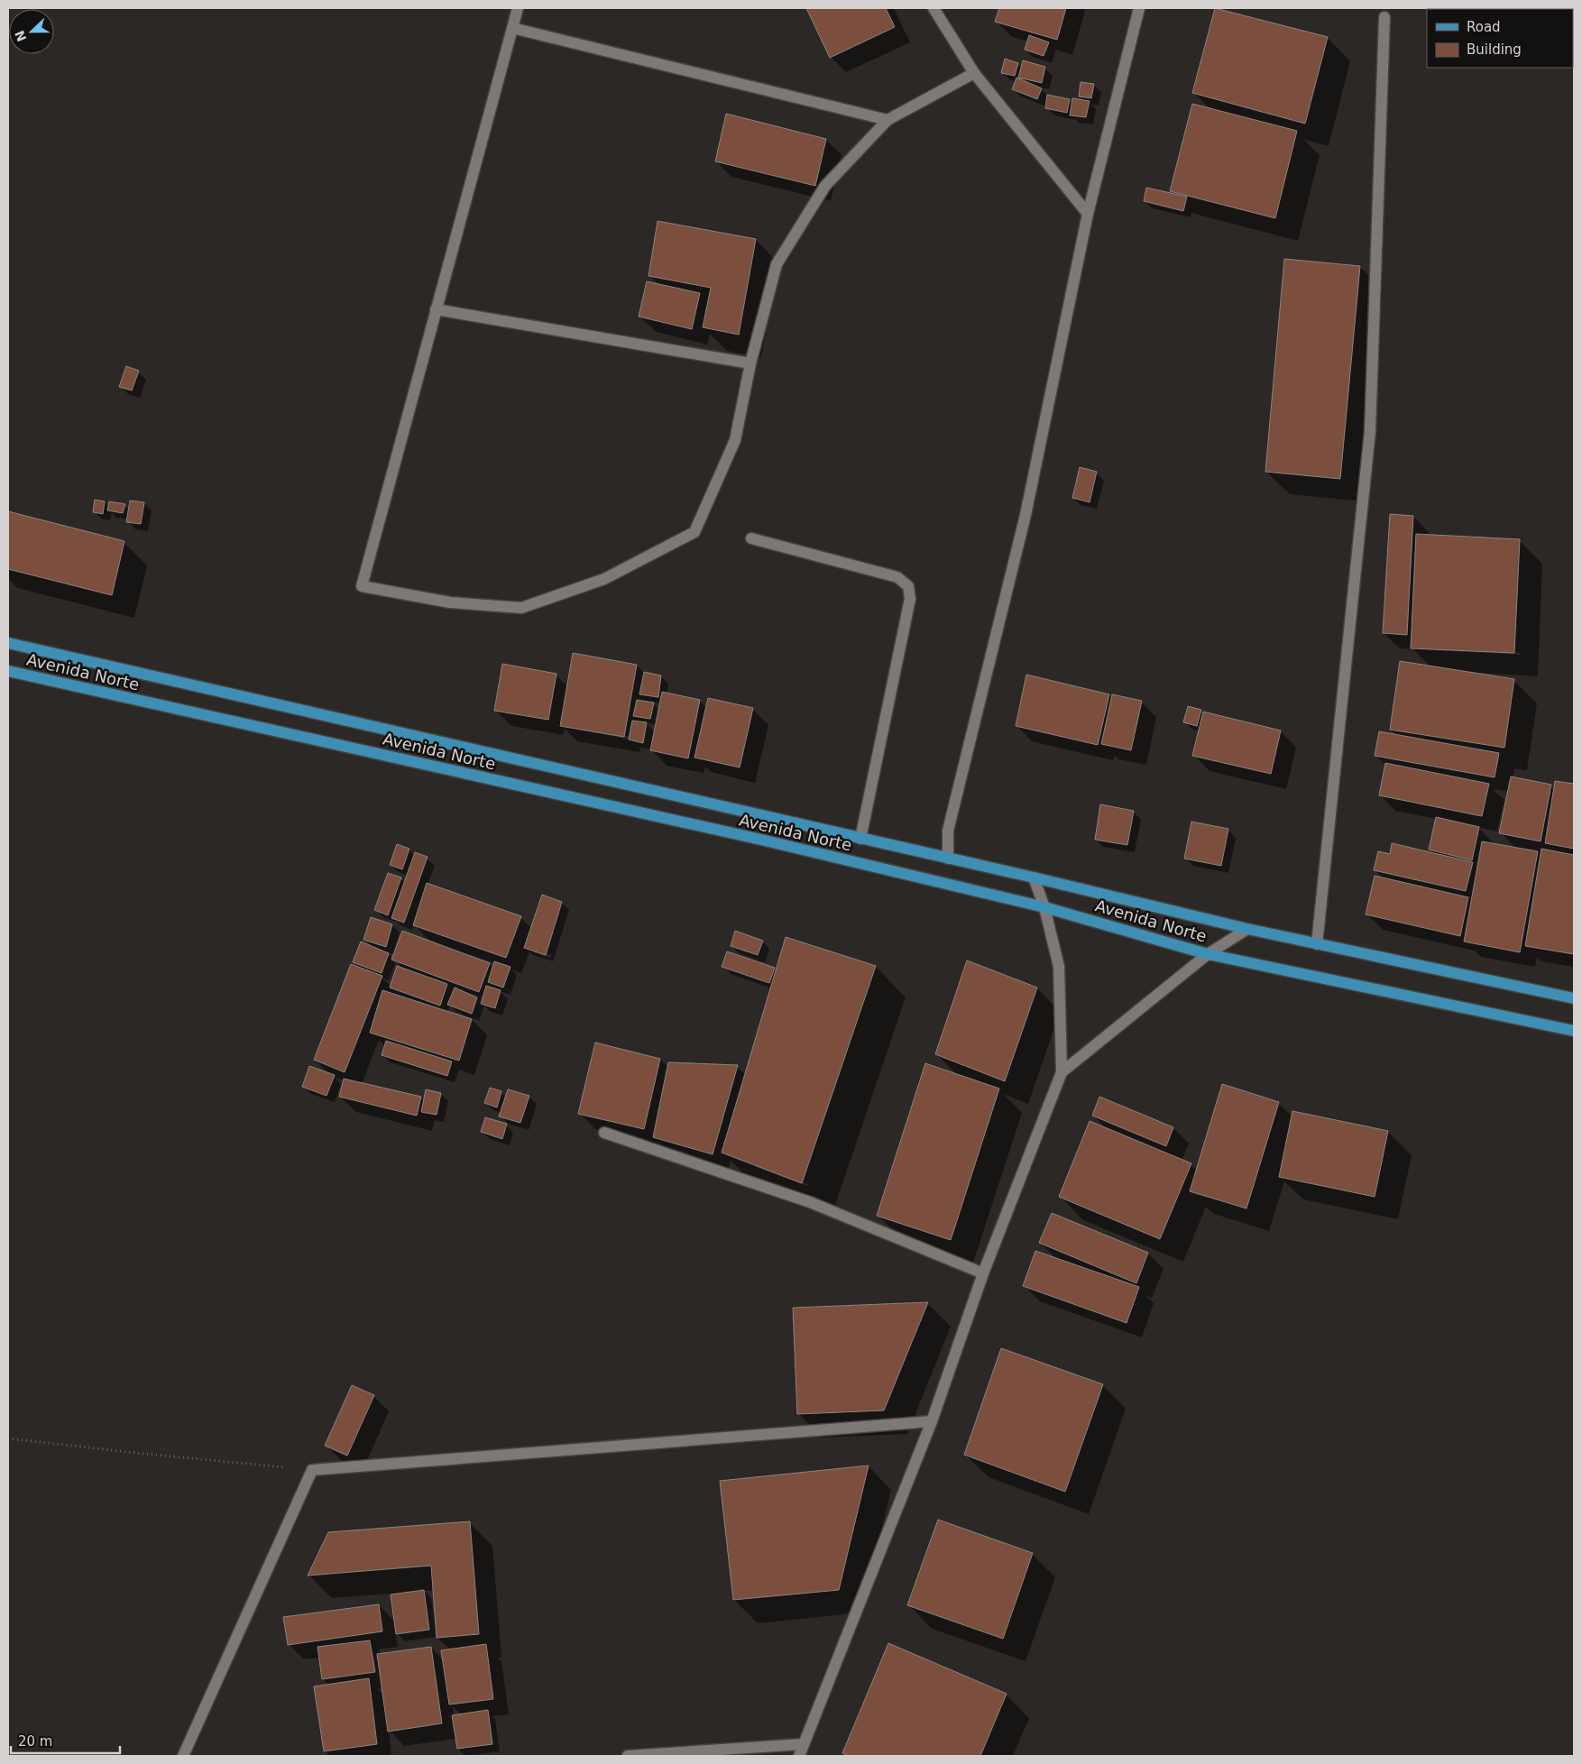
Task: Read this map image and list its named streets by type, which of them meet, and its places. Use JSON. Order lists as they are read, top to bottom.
{
  "streets": {
    "main road": ["Avenida Norte"]
  },
  "legend": ["Road", "Building"],
  "scale_bar": "20 m",
  "north": "left"
}
